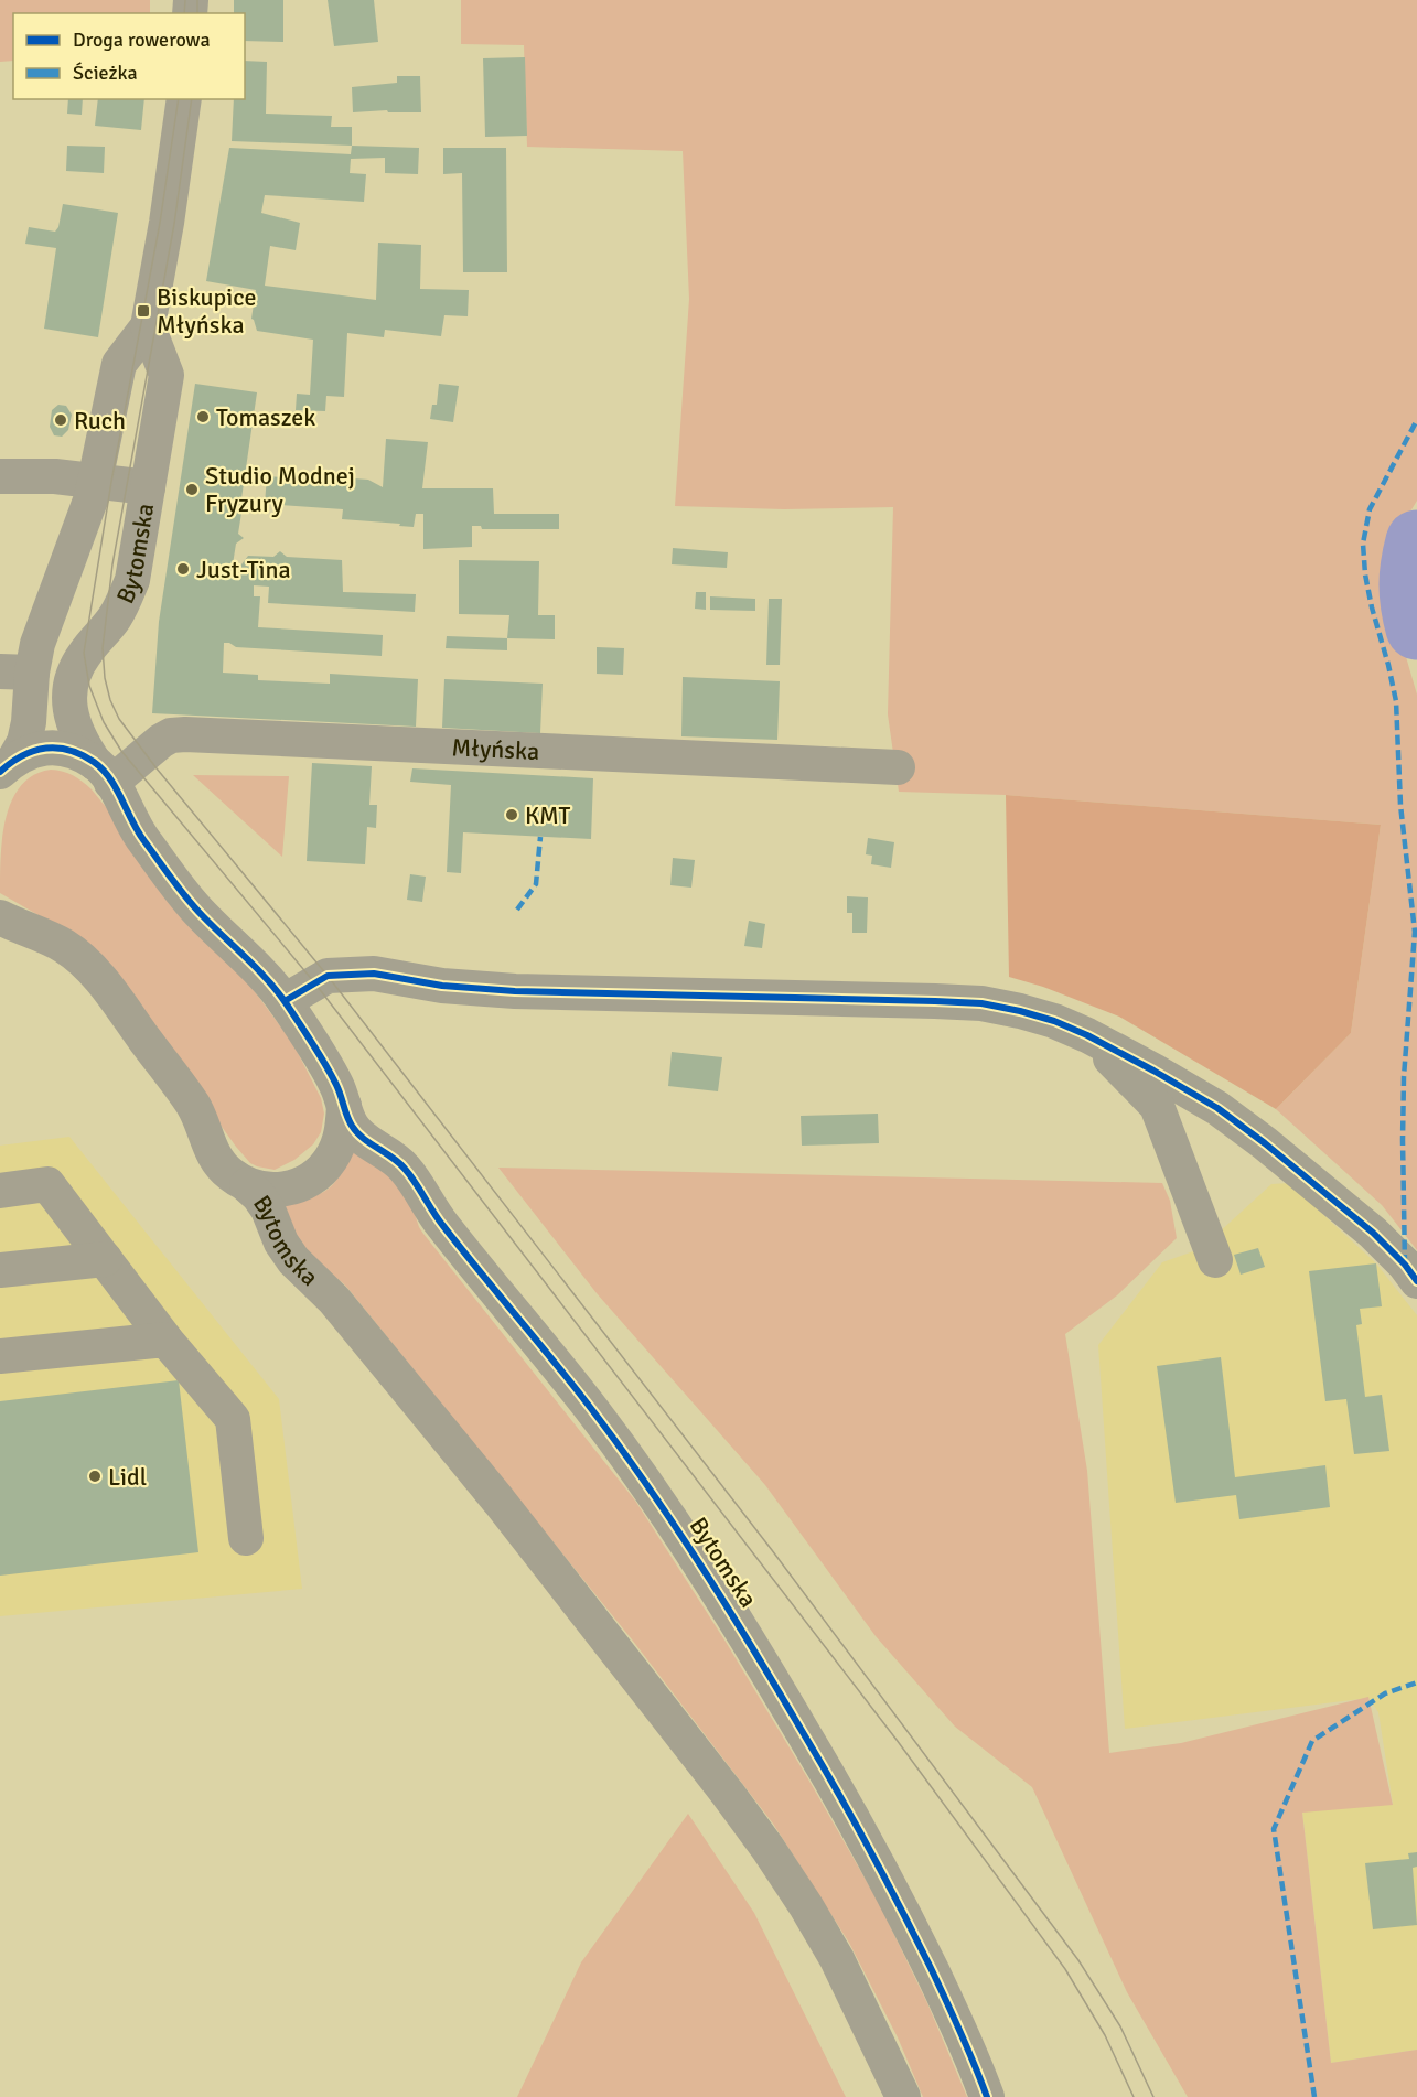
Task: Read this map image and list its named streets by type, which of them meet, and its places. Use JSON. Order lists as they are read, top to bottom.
{
  "streets": {
    "street": ["Bytomska", "Młyńska"]
  },
  "crossings": [
    ["Bytomska", "Młyńska"]
  ],
  "places": {
    "transit": ["Biskupice Młyńska"],
    "other": [
      "Tomaszek",
      "Ruch",
      "Studio Modnej Fryzury",
      "Just-Tina",
      "KMT",
      "Lidl"
    ]
  },
  "legend": ["Droga rowerowa", "Ścieżka"]
}
